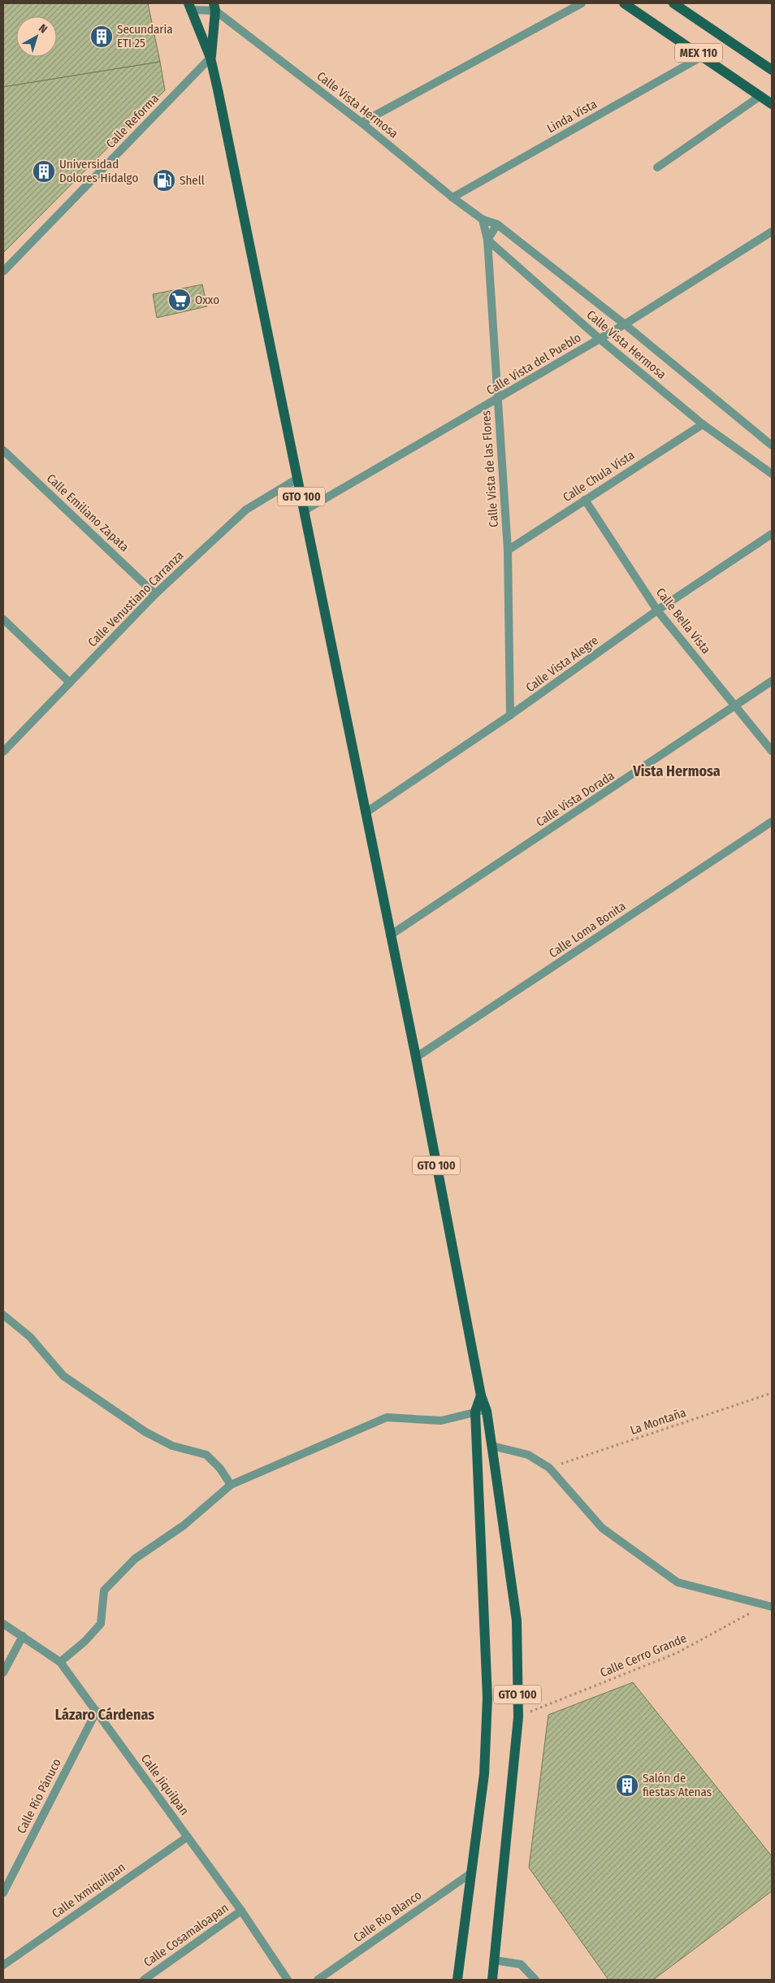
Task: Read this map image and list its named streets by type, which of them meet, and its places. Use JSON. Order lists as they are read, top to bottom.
{
  "streets": {
    "main road": ["MEX 110", "GTO 100"],
    "street": [
      "Calle Vista Hermosa",
      "Linda Vista",
      "Calle Reforma",
      "Calle Vista del Pueblo",
      "Calle Vista de las Flores",
      "Calle Chula Vista",
      "Calle Emiliano Zapata",
      "Calle Venustiano Carranza",
      "Calle Bella Vista",
      "Calle Vista Alegre",
      "Calle Vista Dorada",
      "Calle Loma Bonita",
      "Calle Jiquilpan",
      "Calle Río Pánuco",
      "Calle Ixmiquilpan",
      "Calle Río Blanco",
      "Calle Cosamaloapan"
    ],
    "path": ["La Montaña", "Calle Cerro Grande"]
  },
  "crossings": [
    ["MEX 110", "Linda Vista"],
    ["Calle Vista Hermosa", "Linda Vista"],
    ["Calle Vista Hermosa", "Calle Vista del Pueblo"],
    ["Calle Vista Hermosa", "Calle Vista de las Flores"],
    ["Calle Vista Hermosa", "Calle Chula Vista"],
    ["Calle Vista Hermosa", "GTO 100"],
    ["Calle Reforma", "GTO 100"],
    ["Calle Vista del Pueblo", "Calle Vista de las Flores"],
    ["Calle Vista del Pueblo", "GTO 100"],
    ["Calle Vista de las Flores", "Calle Chula Vista"],
    ["Calle Vista de las Flores", "Calle Vista Alegre"],
    ["Calle Chula Vista", "Calle Bella Vista"],
    ["GTO 100", "Calle Venustiano Carranza"],
    ["GTO 100", "Calle Vista Alegre"],
    ["GTO 100", "Calle Vista Dorada"],
    ["GTO 100", "Calle Loma Bonita"],
    ["GTO 100", "Calle Cerro Grande"],
    ["GTO 100", "Calle Río Blanco"],
    ["Calle Emiliano Zapata", "Calle Venustiano Carranza"],
    ["Calle Bella Vista", "Calle Vista Alegre"],
    ["Calle Bella Vista", "Calle Vista Dorada"],
    ["Calle Jiquilpan", "Calle Río Pánuco"],
    ["Calle Jiquilpan", "Calle Ixmiquilpan"],
    ["Calle Jiquilpan", "Calle Cosamaloapan"]
  ],
  "districts": ["Vista Hermosa", "Lázaro Cárdenas"],
  "places": {
    "building": ["Secundaria ETI 25", "Universidad Dolores Hidalgo", "Salón de fiestas Atenas"],
    "fuel station": ["Shell"],
    "supermarket": ["Oxxo"]
  },
  "north": "top right"
}
